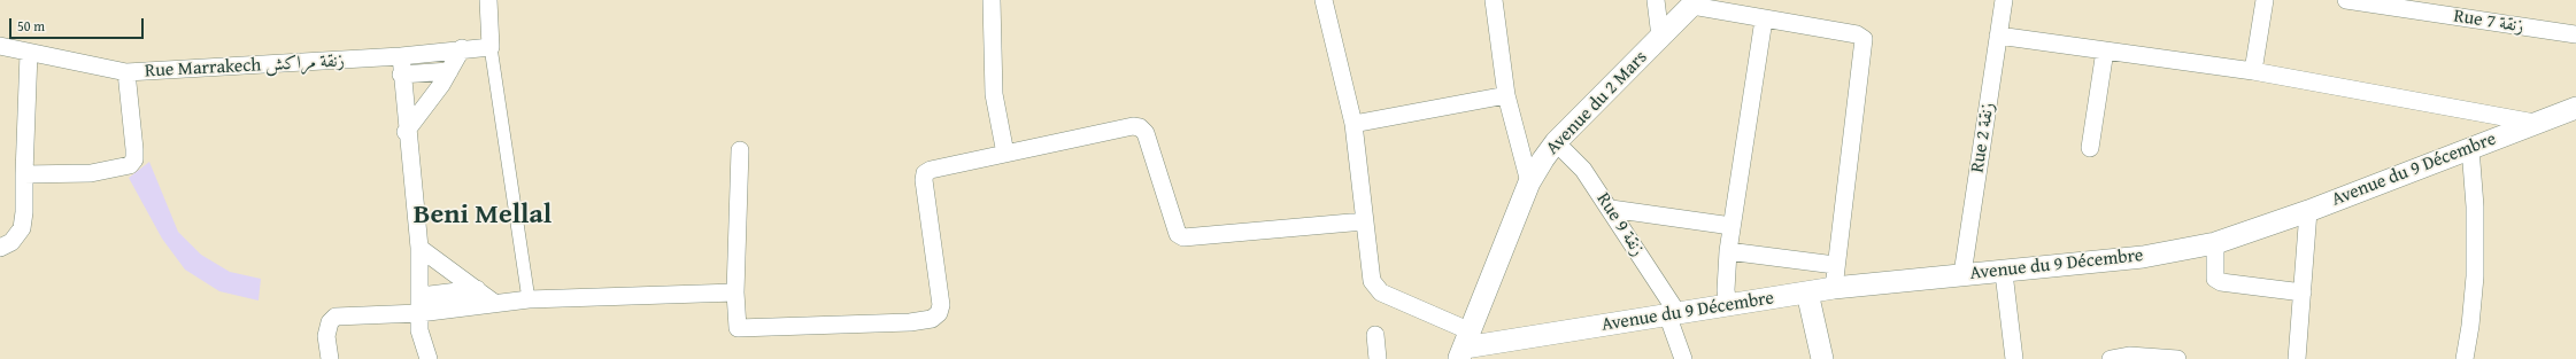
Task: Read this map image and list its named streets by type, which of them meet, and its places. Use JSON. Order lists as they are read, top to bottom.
{
  "streets": {
    "street": [
      "Rue 7 زنقة",
      "Rue Marrakech زنقة مراكش",
      "Avenue du 2 Mars",
      "Rue 2 زنقة",
      "Avenue du 9 Décembre",
      "Rue 9 زنقة"
    ]
  },
  "crossings": [
    ["Avenue du 2 Mars", "Avenue du 9 Décembre"],
    ["Avenue du 2 Mars", "Rue 9 زنقة"],
    ["Rue 2 زنقة", "Avenue du 9 Décembre"],
    ["Avenue du 9 Décembre", "Rue 9 زنقة"]
  ],
  "districts": ["Beni Mellal"],
  "scale_bar": "50 m"
}
